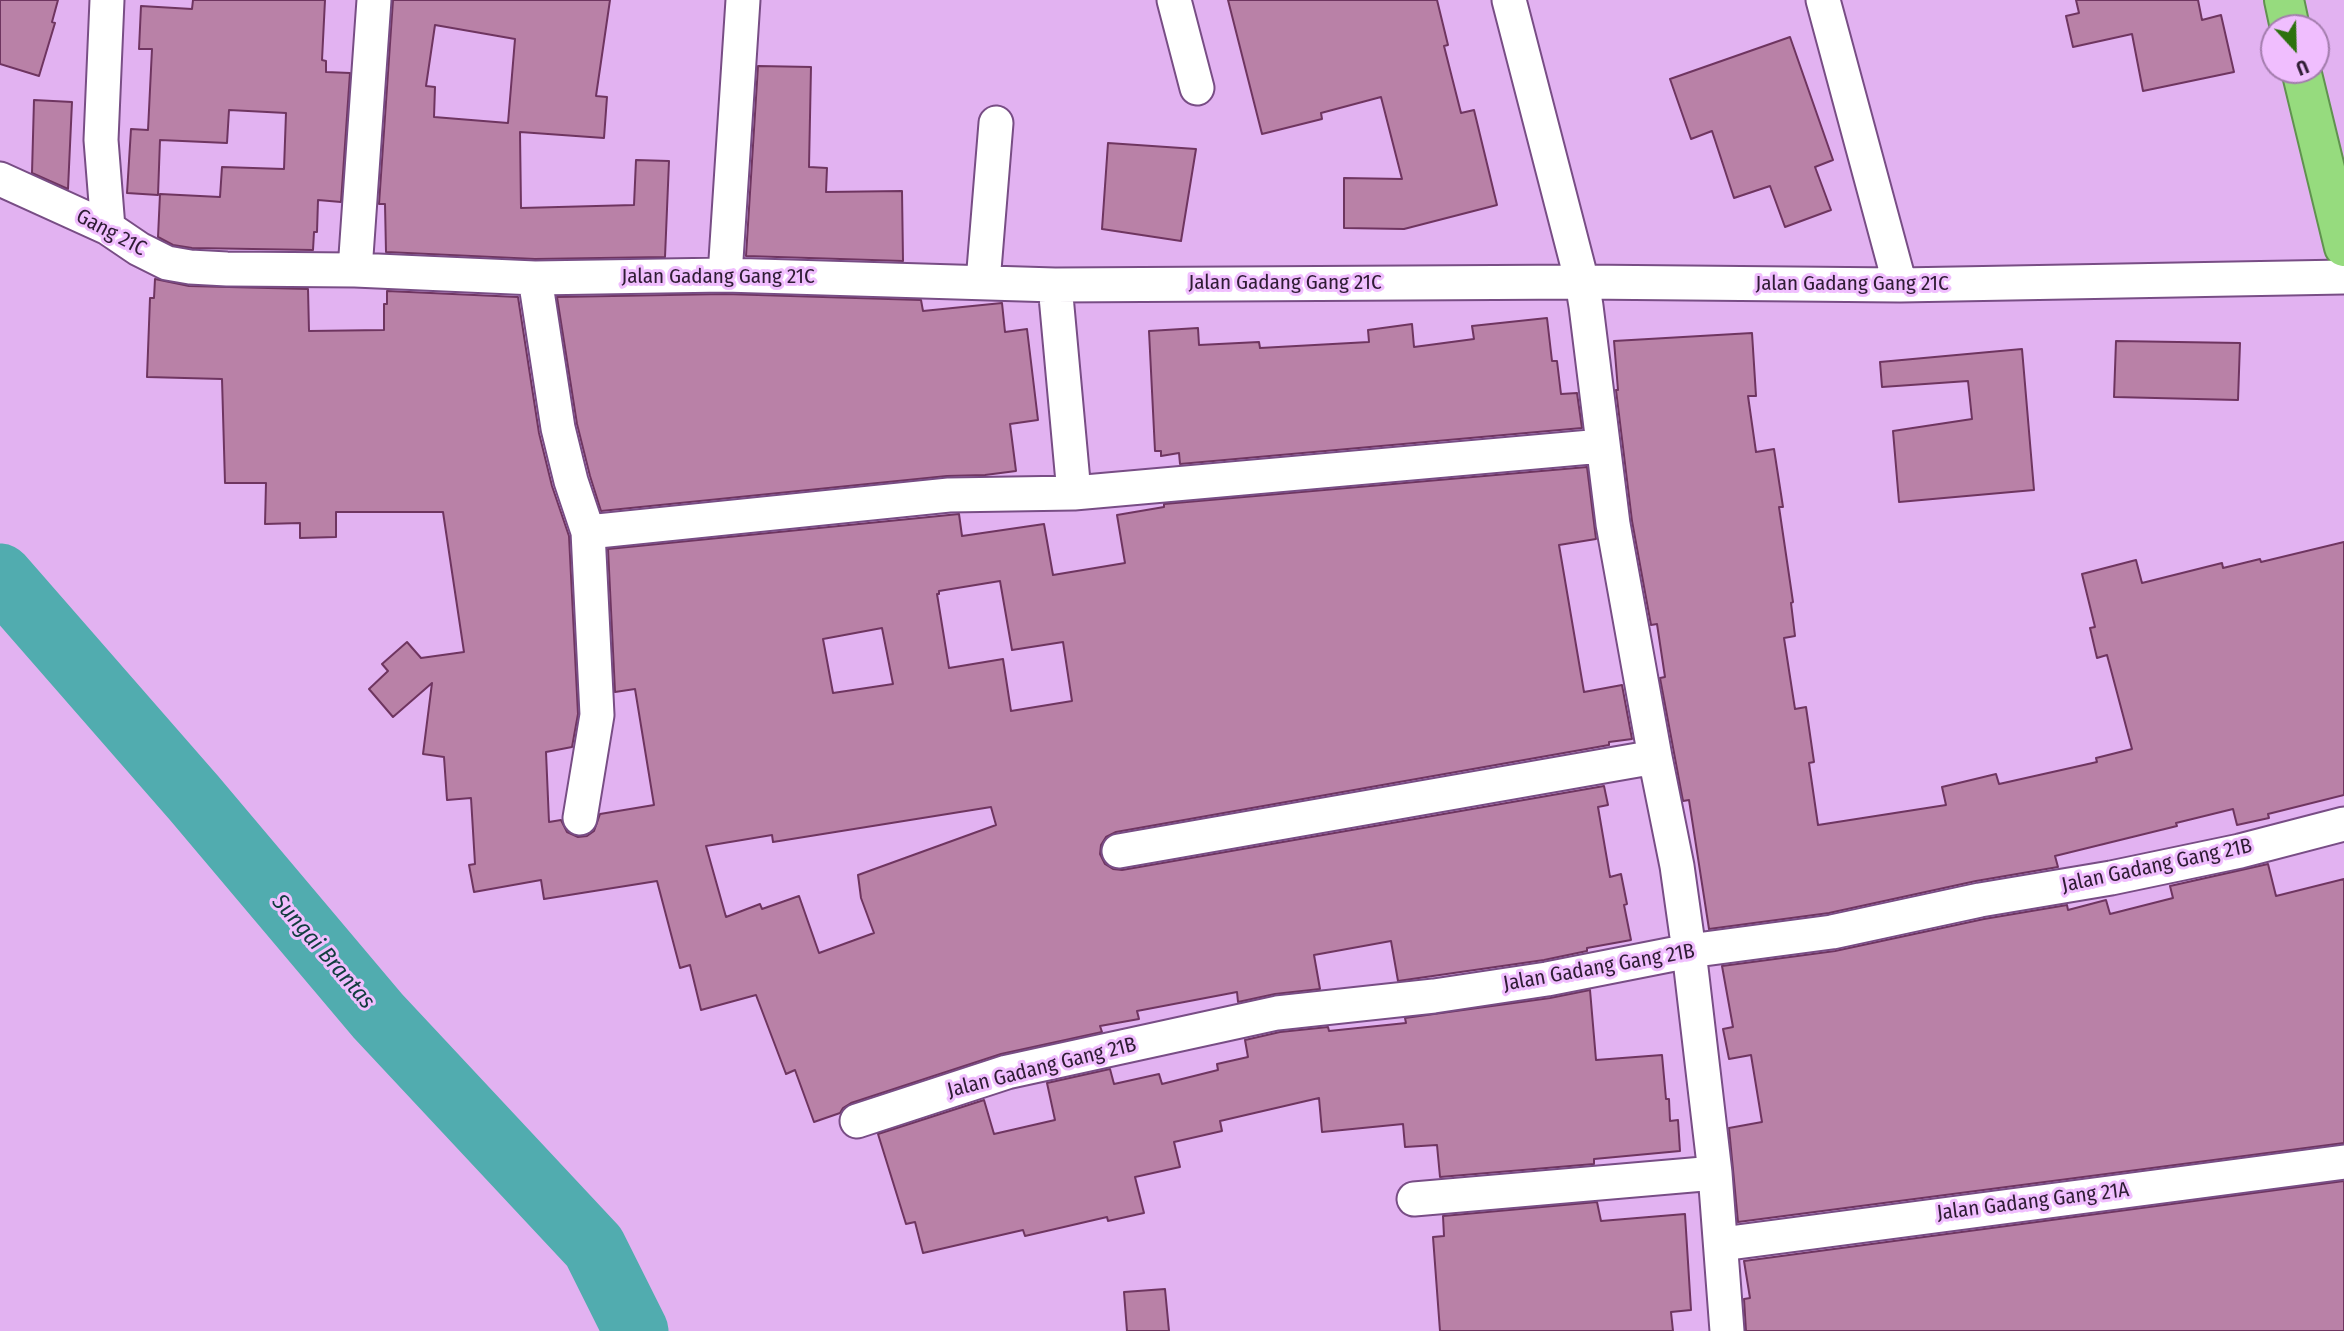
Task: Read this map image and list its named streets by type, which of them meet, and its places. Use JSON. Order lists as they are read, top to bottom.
{
  "streets": {
    "street": [
      "Gang 21C",
      "Jalan Gadang Gang 21C",
      "Jalan Gadang Gang 21B",
      "Jalan Gadang Gang 21A"
    ]
  },
  "crossings": [
    ["Gang 21C", "Jalan Gadang Gang 21C"]
  ],
  "water": ["Sungai Brantas"],
  "north": "bottom"
}
